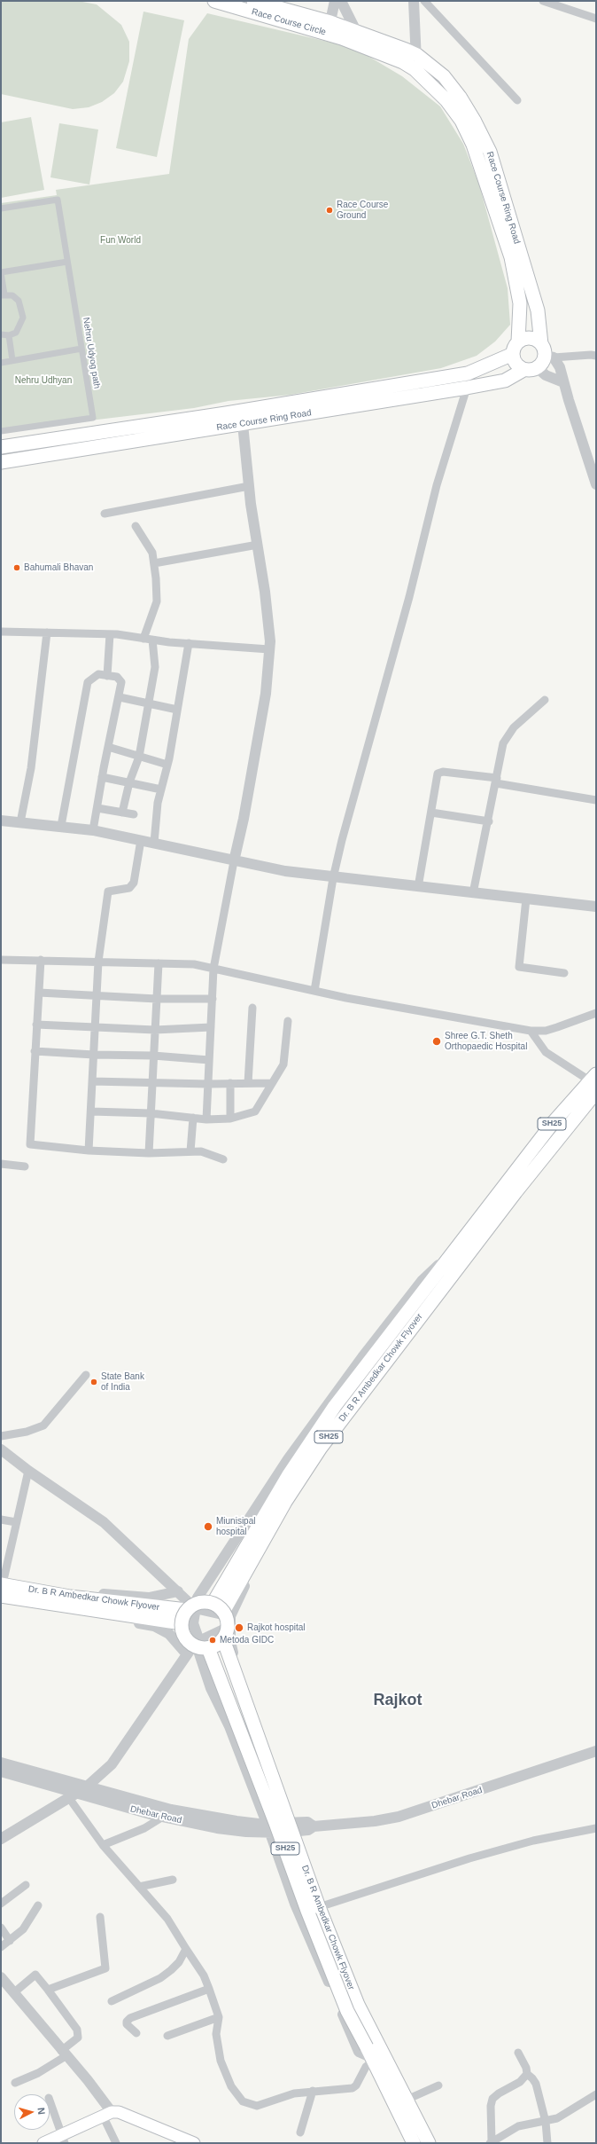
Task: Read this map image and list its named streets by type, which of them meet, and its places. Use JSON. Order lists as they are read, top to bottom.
{
  "streets": {
    "main road": [
      "Race Course Circle",
      "Race Course Ring Road",
      "SH25",
      "Dr. B R Ambedkar Chowk Flyover"
    ],
    "street": ["Nehru Udyog path", "Dhebar Road"]
  },
  "crossings": [
    ["Race Course Circle", "Race Course Ring Road"],
    ["SH25", "Dr. B R Ambedkar Chowk Flyover"]
  ],
  "districts": ["Rajkot"],
  "parks": ["Fun World", "Nehru Udhyan"],
  "places": [
    "Race Course Ground",
    "Bahumali Bhavan",
    "Shree G.T. Sheth Orthopaedic Hospital",
    "State Bank of India",
    "Miunisipal hospital",
    "Rajkot hospital",
    "Metoda GIDC"
  ],
  "north": "right"
}
